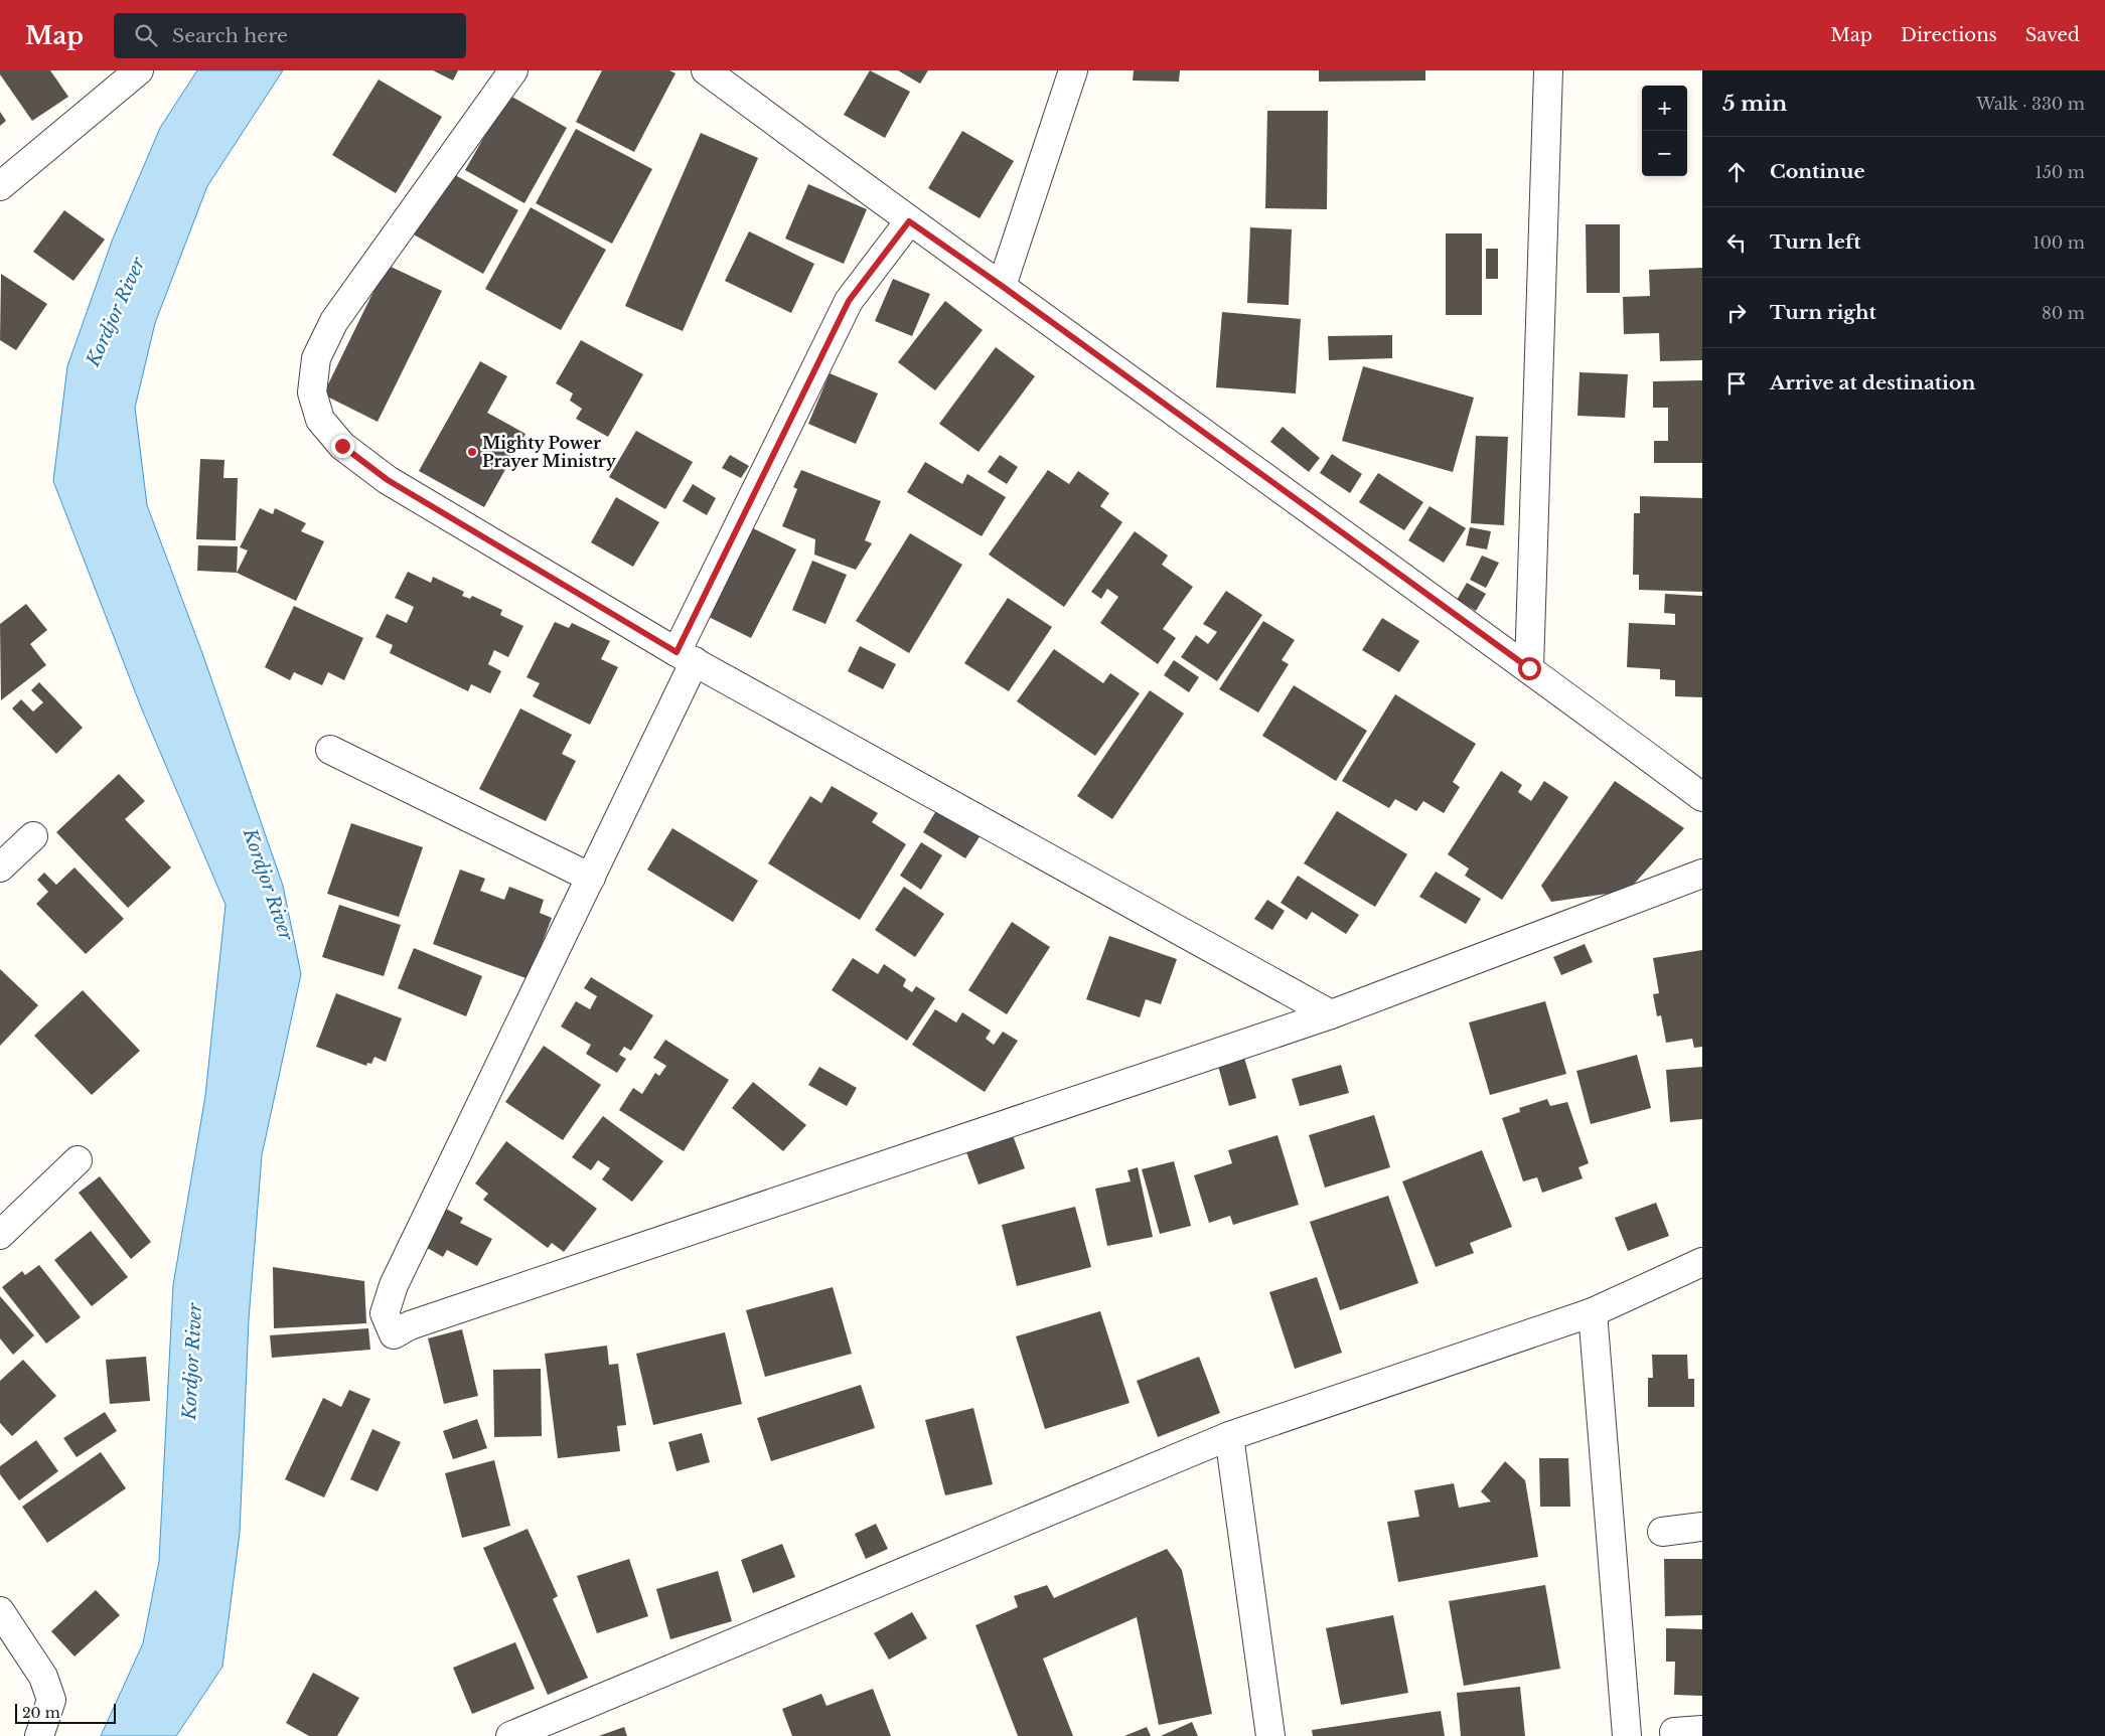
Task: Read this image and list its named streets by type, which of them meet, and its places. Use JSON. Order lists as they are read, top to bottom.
{
  "water": ["Kordjor River"],
  "places": ["Mighty Power Prayer Ministry"],
  "scale_bar": "20 m",
  "page": {
    "header": "Map",
    "search": "Search here",
    "nav": ["Map", "Directions", "Saved"],
    "heading": ["5 min", "Walk · 330 m"],
    "map_buttons": ["+", "−"],
    "list": [
      ["Continue", "150 m"],
      ["Turn left", "100 m"],
      ["Turn right", "80 m"],
      "Arrive at destination"
    ],
    "scale": "20 m"
  }
}
